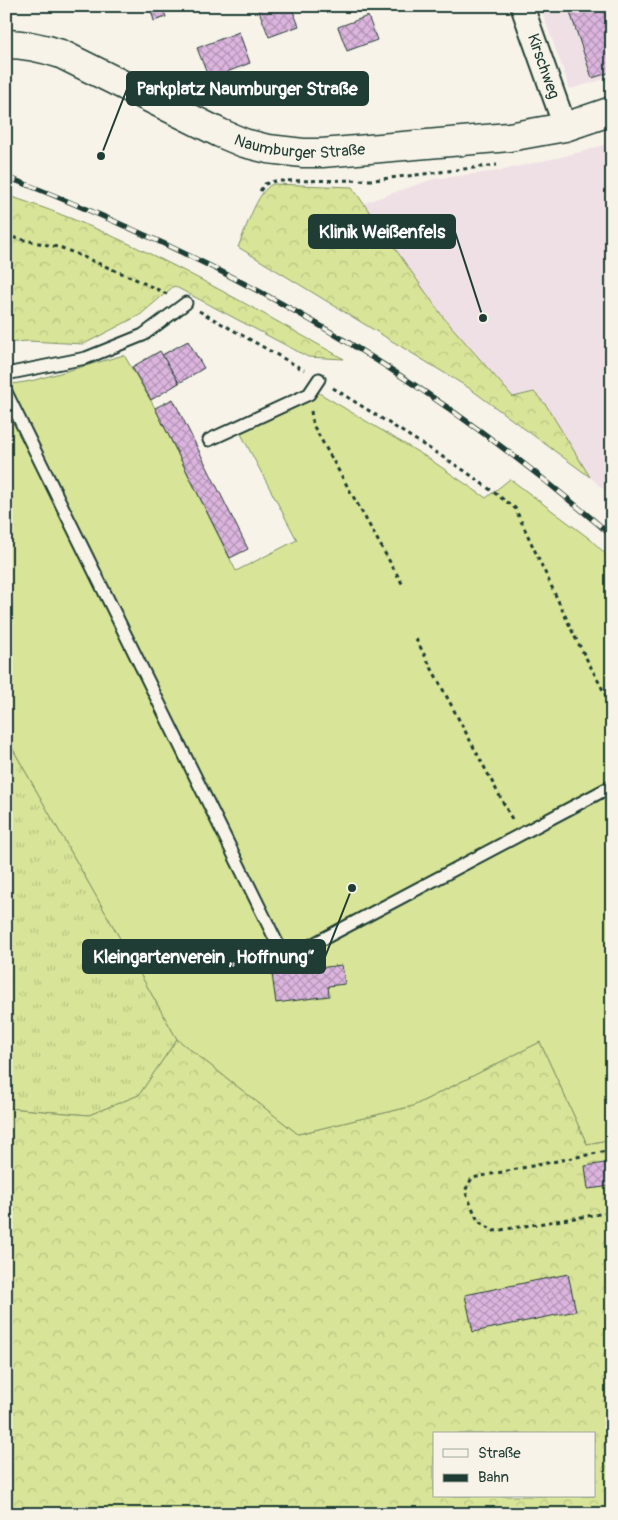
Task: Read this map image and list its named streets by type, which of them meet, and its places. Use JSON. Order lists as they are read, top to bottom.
{
  "streets": {
    "main road": ["Naumburger Straße"],
    "street": ["Kirschweg"]
  },
  "crossings": [
    ["Kirschweg", "Naumburger Straße"]
  ],
  "places": ["Parkplatz Naumburger Straße", "Klinik Weißenfels", "Kleingartenverein „Hoffnung“"],
  "legend": ["Straße", "Bahn"]
}
